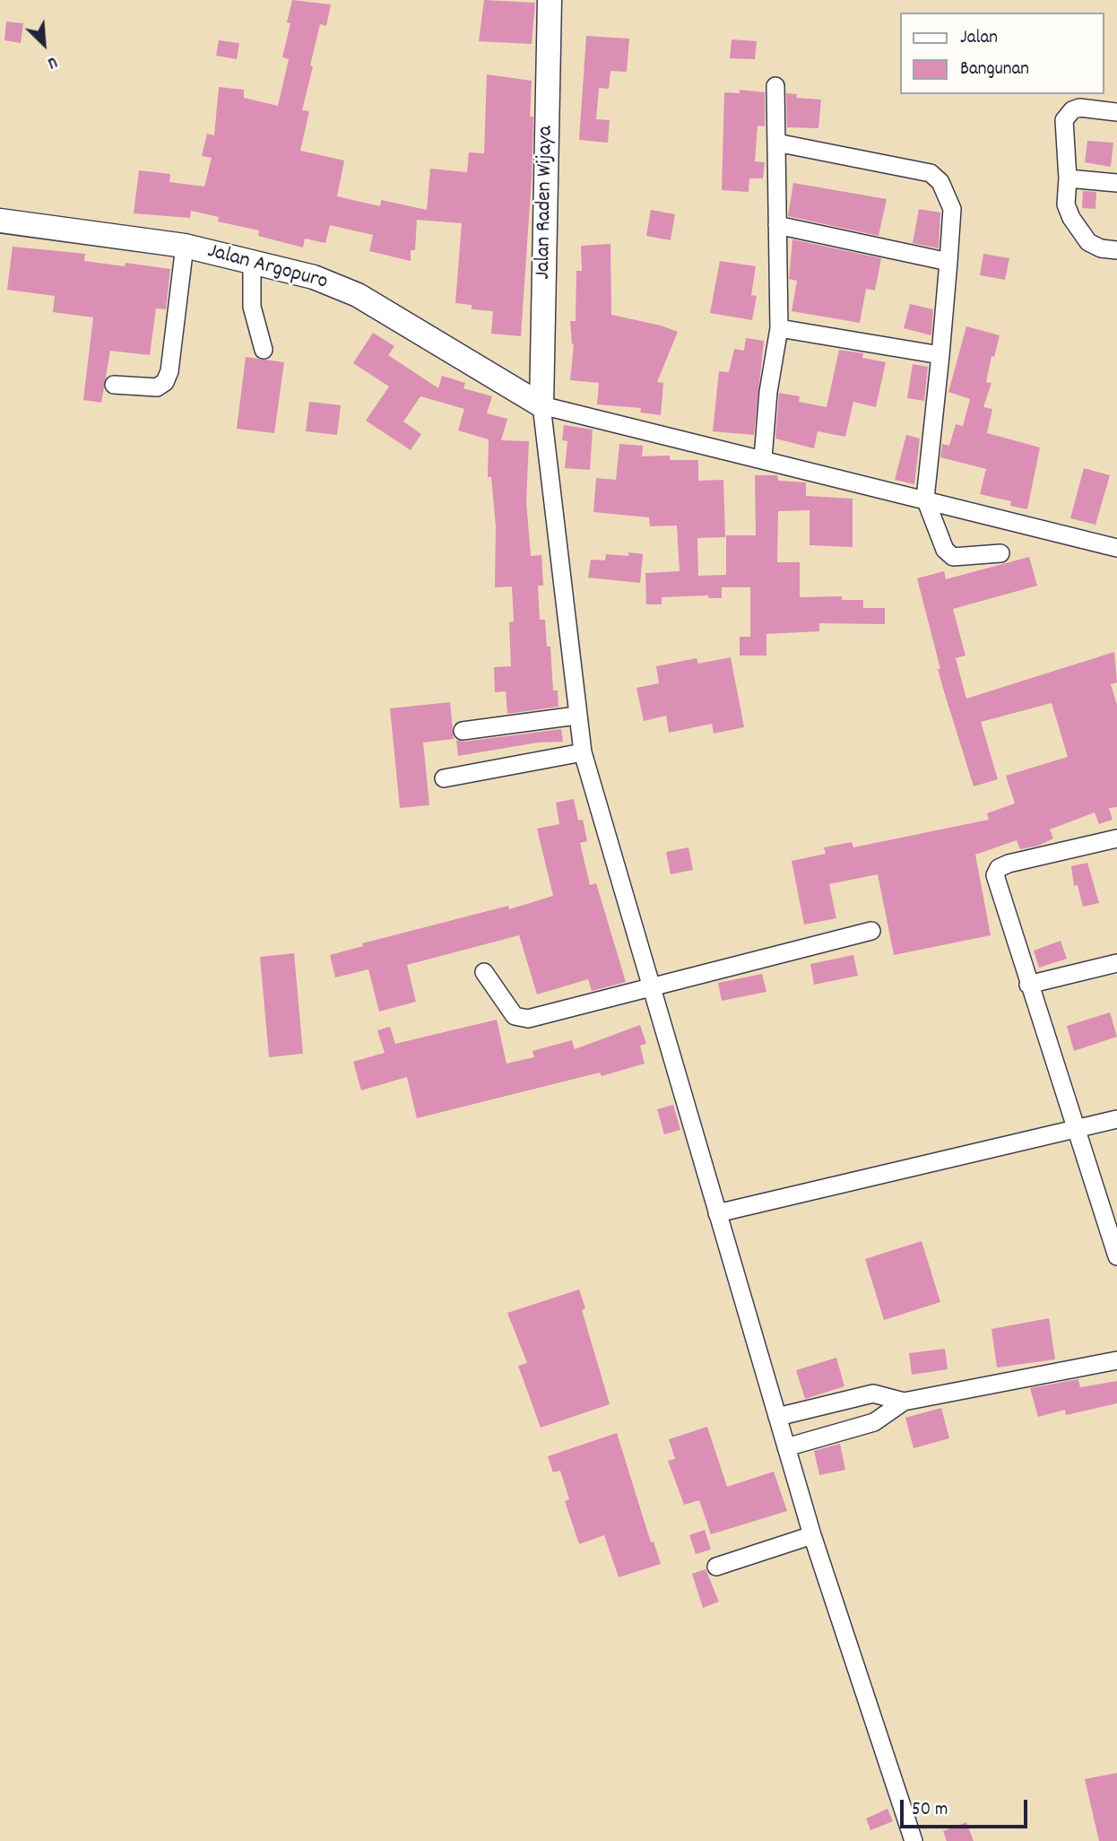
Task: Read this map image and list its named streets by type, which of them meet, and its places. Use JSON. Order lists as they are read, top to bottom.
{
  "streets": {
    "highway": ["Jalan Raden Wijaya", "Jalan Argopuro"]
  },
  "crossings": [
    ["Jalan Raden Wijaya", "Jalan Argopuro"]
  ],
  "legend": ["Jalan", "Bangunan"],
  "scale_bar": "50 m",
  "north": "bottom right"
}
